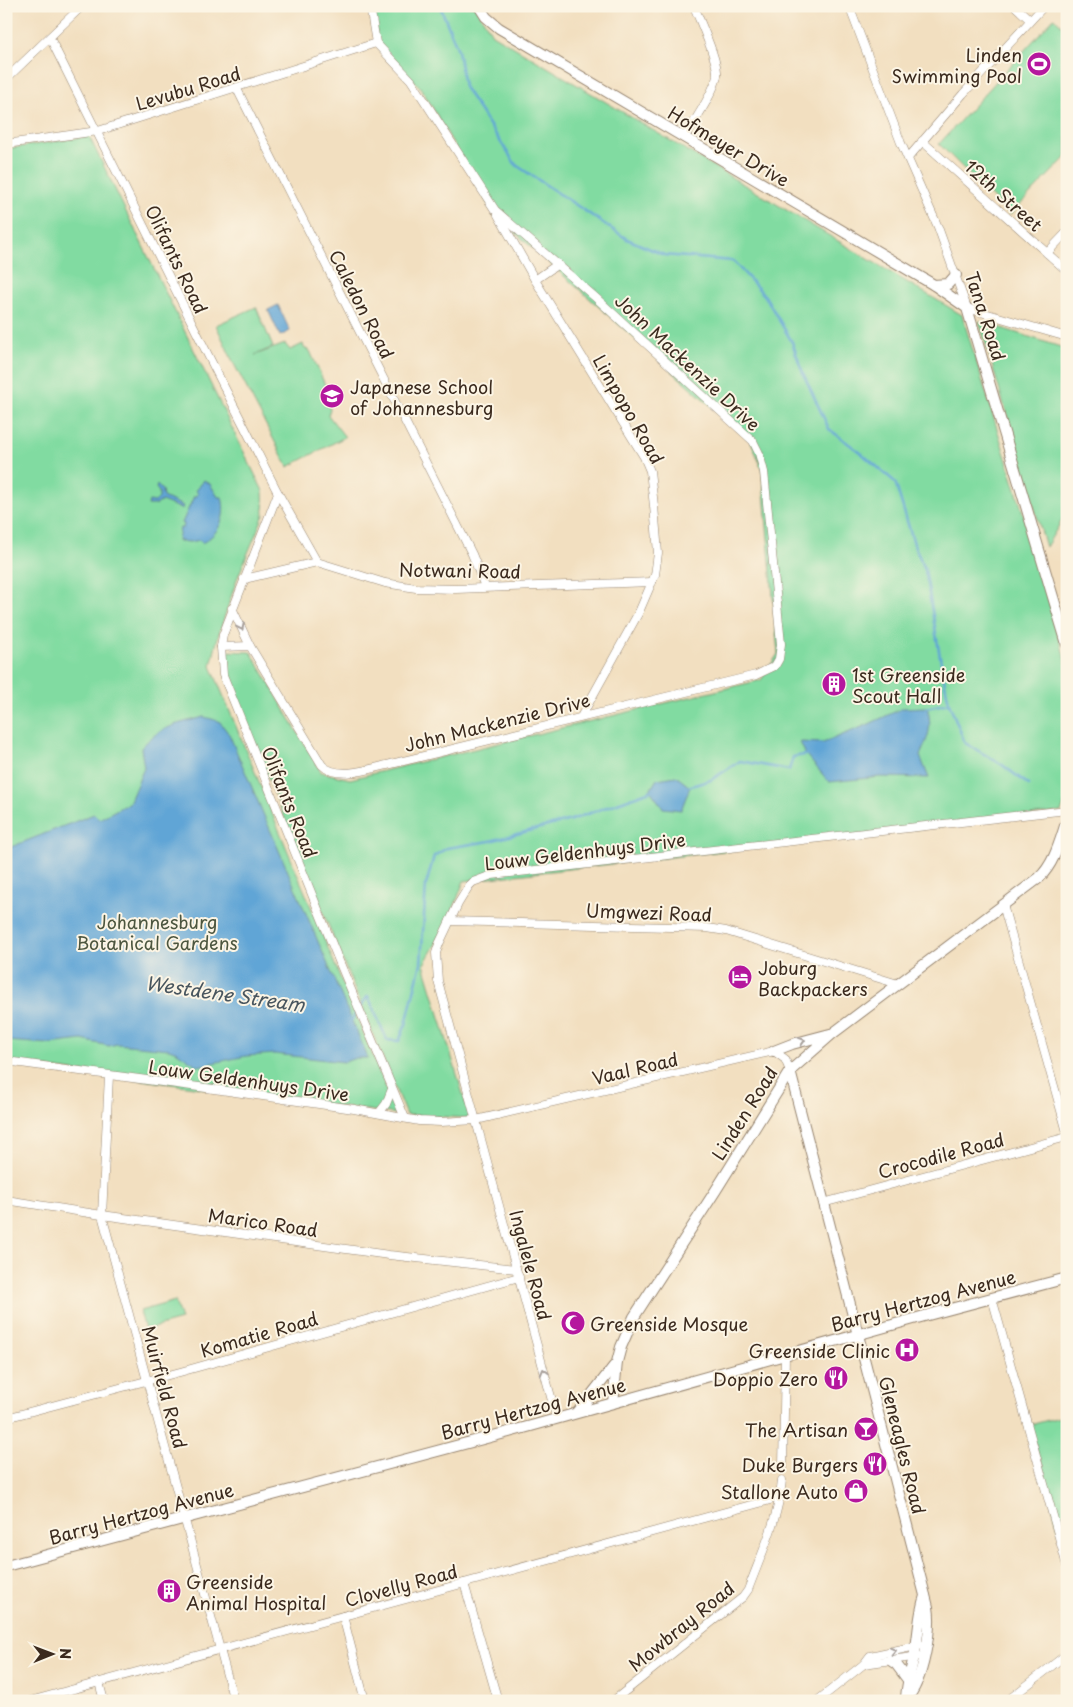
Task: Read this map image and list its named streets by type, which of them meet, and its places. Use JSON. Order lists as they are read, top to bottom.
{
  "streets": {
    "main road": [
      "Hofmeyer Drive",
      "Tana Road",
      "Linden Road",
      "Barry Hertzog Avenue",
      "Gleneagles Road"
    ],
    "street": [
      "Levubu Road",
      "12th Street",
      "Olifants Road",
      "Caledon Road",
      "John Mackenzie Drive",
      "Limpopo Road",
      "Notwani Road",
      "Louw Geldenhuys Drive",
      "Umgwezi Road",
      "Vaal Road",
      "Crocodile Road",
      "Marico Road",
      "Ingalele Road",
      "Komatie Road",
      "Muirfield Road",
      "Clovelly Road",
      "Mowbray Road"
    ]
  },
  "crossings": [
    ["Levubu Road", "Olifants Road"],
    ["Levubu Road", "Caledon Road"],
    ["Levubu Road", "John Mackenzie Drive"],
    ["Hofmeyer Drive", "Tana Road"],
    ["Olifants Road", "John Mackenzie Drive"],
    ["Olifants Road", "Notwani Road"],
    ["Olifants Road", "Louw Geldenhuys Drive"],
    ["Caledon Road", "Notwani Road"],
    ["John Mackenzie Drive", "Limpopo Road"],
    ["Limpopo Road", "Notwani Road"],
    ["Louw Geldenhuys Drive", "Umgwezi Road"],
    ["Louw Geldenhuys Drive", "Vaal Road"],
    ["Louw Geldenhuys Drive", "Ingalele Road"],
    ["Louw Geldenhuys Drive", "Muirfield Road"],
    ["Umgwezi Road", "Linden Road"],
    ["Vaal Road", "Ingalele Road"],
    ["Linden Road", "Barry Hertzog Avenue"],
    ["Linden Road", "Gleneagles Road"],
    ["Crocodile Road", "Gleneagles Road"],
    ["Marico Road", "Ingalele Road"],
    ["Marico Road", "Muirfield Road"],
    ["Ingalele Road", "Barry Hertzog Avenue"],
    ["Ingalele Road", "Komatie Road"],
    ["Barry Hertzog Avenue", "Muirfield Road"],
    ["Barry Hertzog Avenue", "Gleneagles Road"],
    ["Komatie Road", "Muirfield Road"],
    ["Muirfield Road", "Clovelly Road"],
    ["Clovelly Road", "Mowbray Road"]
  ],
  "one_way": ["Ingalele Road"],
  "water": ["Westdene Stream"],
  "parks": ["Johannesburg Botanical Gardens"],
  "places": {
    "sports": ["Linden Swimming Pool"],
    "school or university": ["Japanese School of Johannesburg"],
    "building": ["1st Greenside Scout Hall", "Greenside Animal Hospital"],
    "hotel": ["Joburg Backpackers"],
    "mosque": ["Greenside Mosque"],
    "hospital": ["Greenside Clinic"],
    "restaurant": ["Doppio Zero", "Duke Burgers"],
    "bar": ["The Artisan"],
    "shop": ["Stallone Auto"]
  },
  "north": "right"
}
